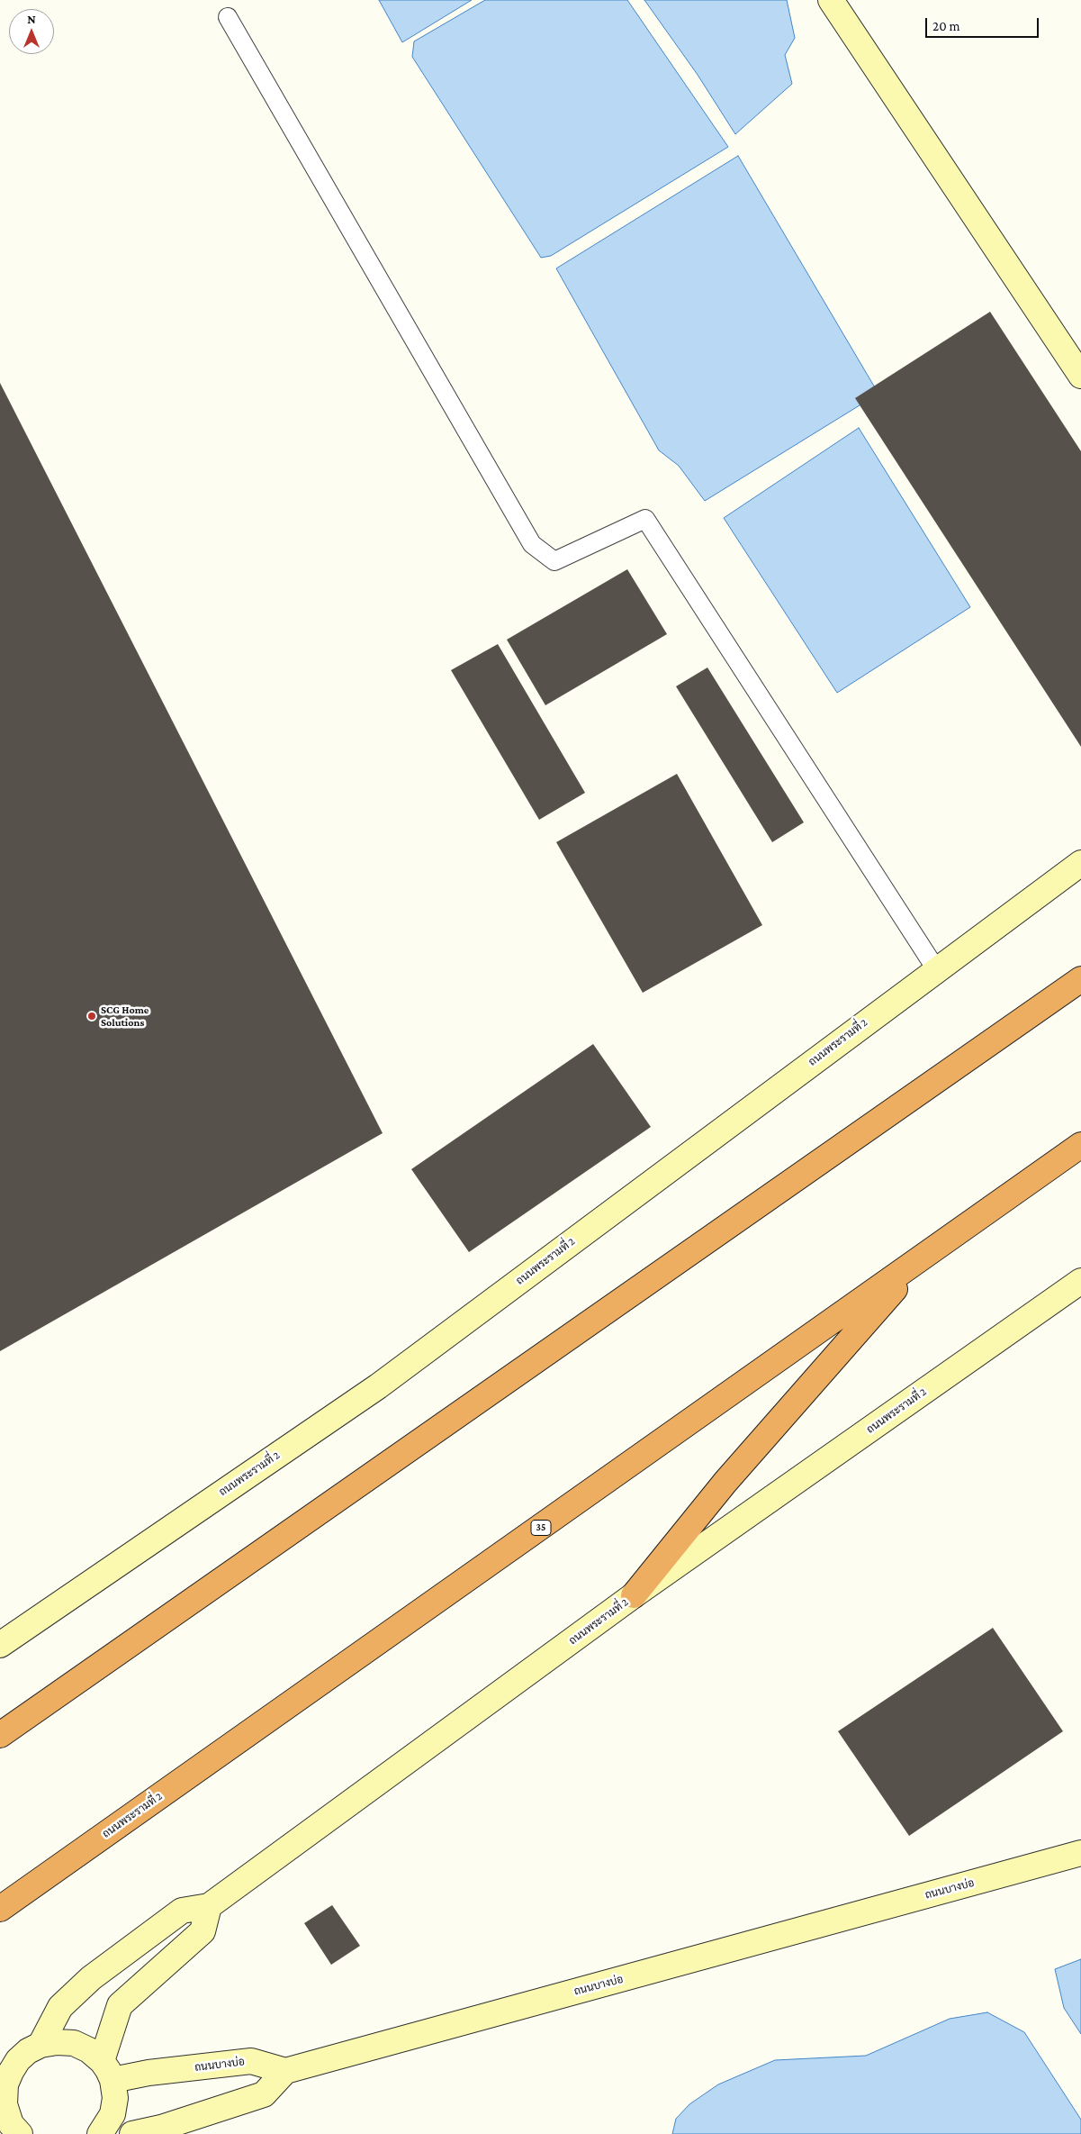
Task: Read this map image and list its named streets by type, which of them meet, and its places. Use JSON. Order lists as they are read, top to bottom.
{
  "streets": {
    "highway": ["ถนนพระรามที่ 2", "35"],
    "main road": ["ถนนบางบ่อ"]
  },
  "places": ["SCG Home Solutions"],
  "scale_bar": "20 m",
  "north": "top"
}
